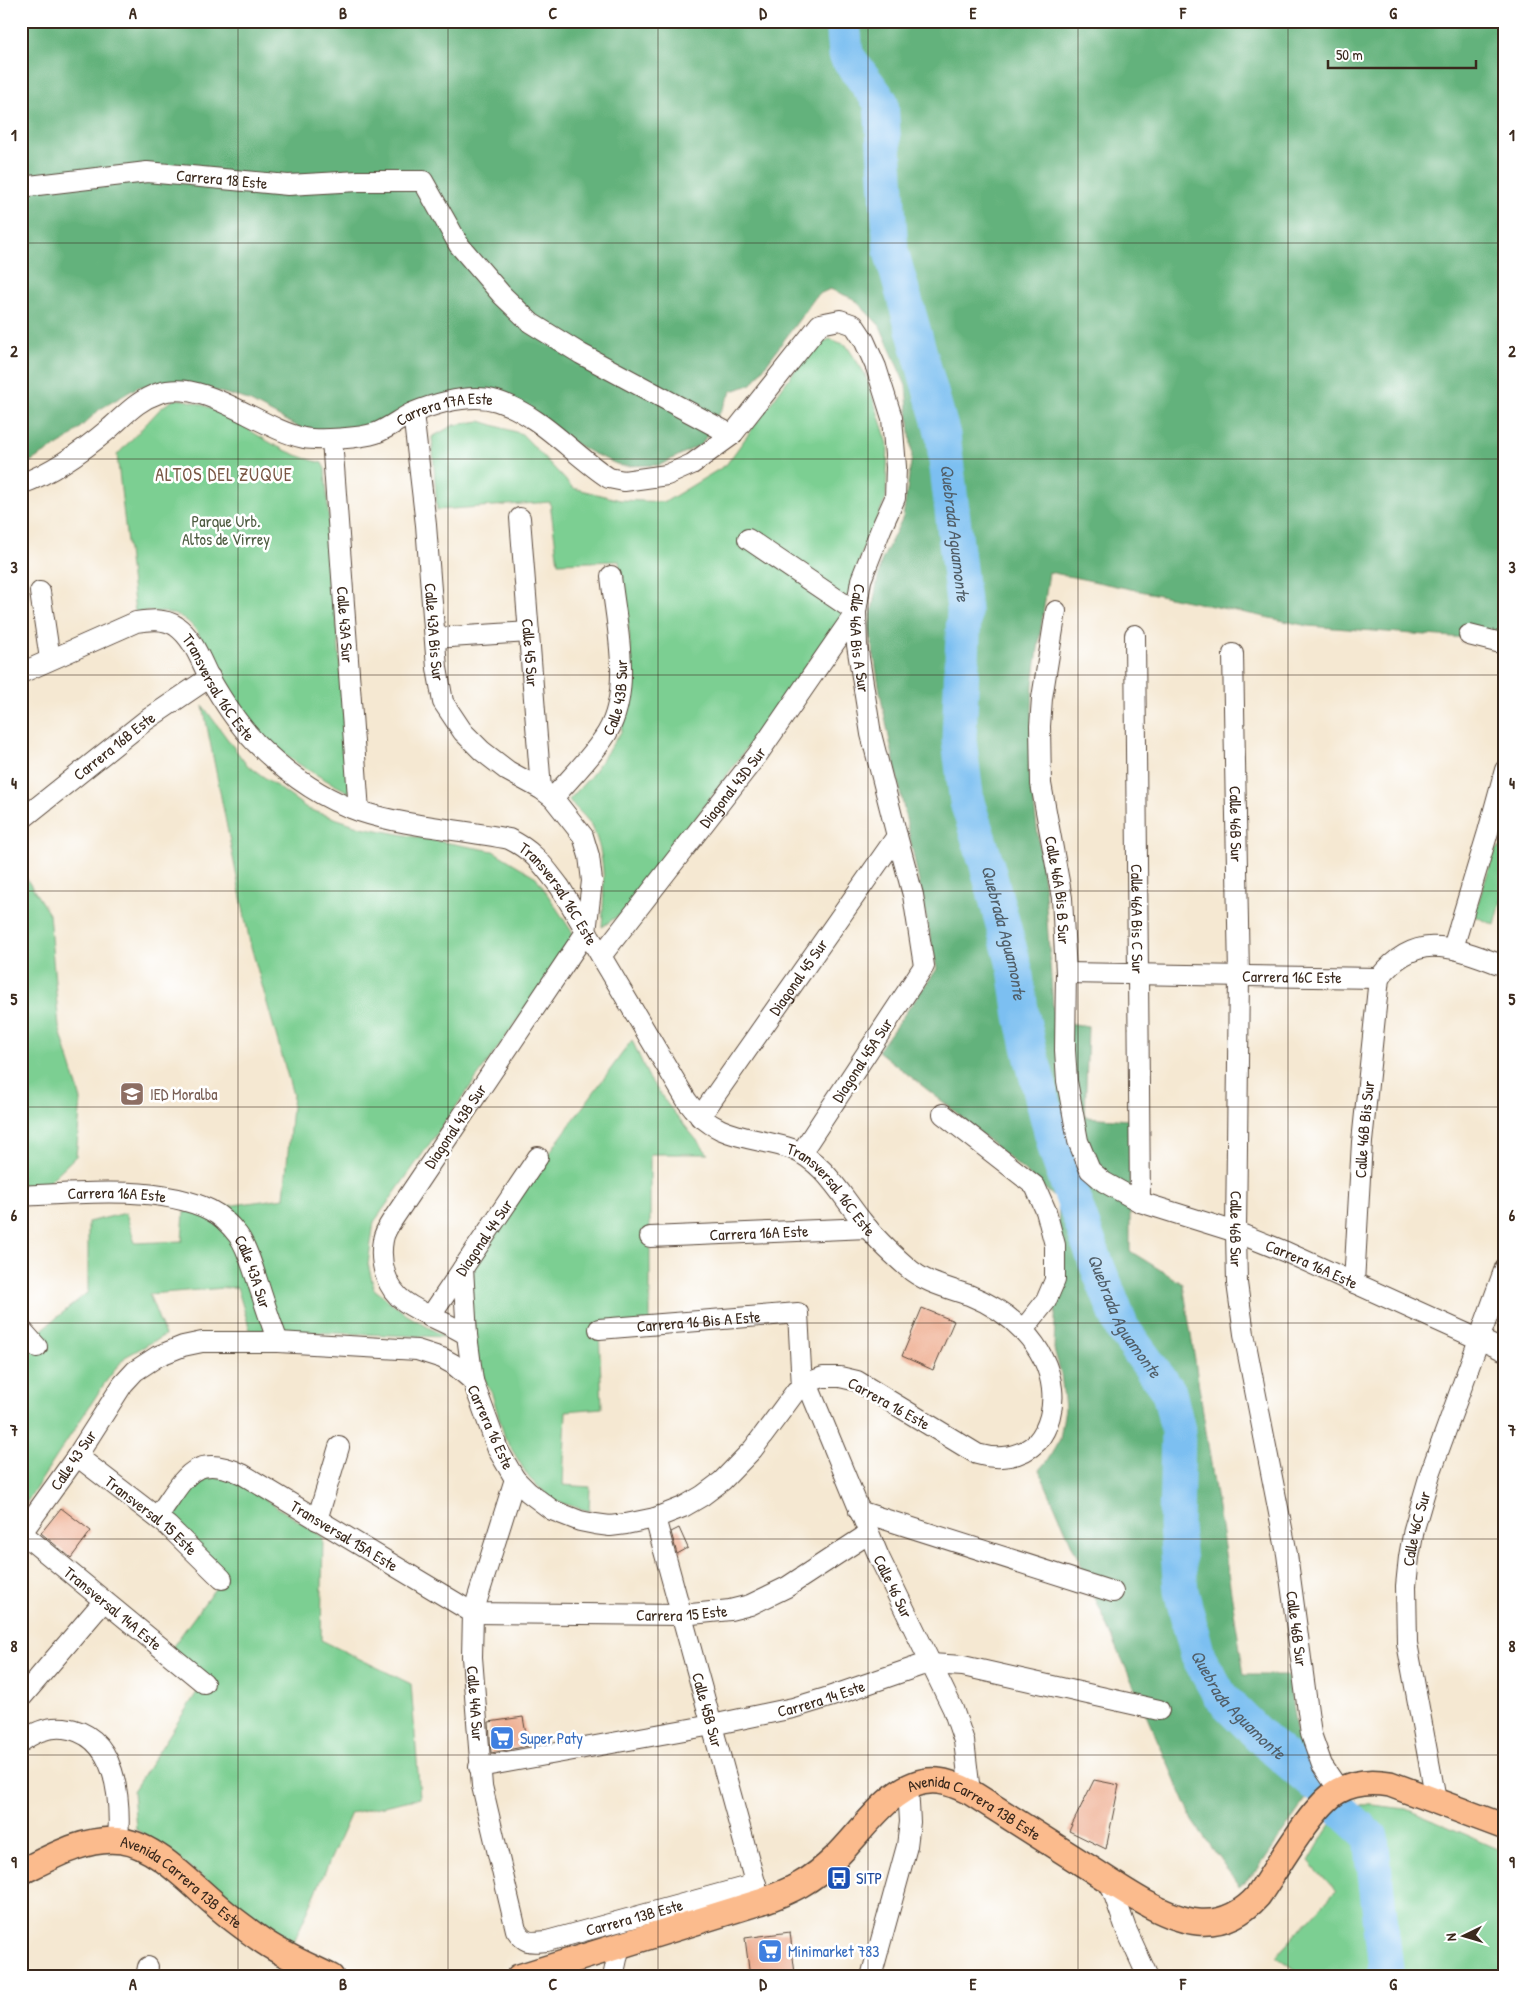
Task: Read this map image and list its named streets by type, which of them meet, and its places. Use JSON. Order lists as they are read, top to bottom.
{
  "streets": {
    "main road": ["Avenida Carrera 13B Este"],
    "street": [
      "Carrera 18 Este",
      "Carrera 17A Este",
      "Calle 43A Sur",
      "Calle 43A Bis Sur",
      "Calle 46A Bis A Sur",
      "Calle 45 Sur",
      "Transversal 16C Este",
      "Calle 43B Sur",
      "Carrera 16B Este",
      "Diagonal 43D Sur",
      "Calle 46B Sur",
      "Calle 46A Bis B Sur",
      "Calle 46A Bis C Sur",
      "Carrera 16C Este",
      "Diagonal 45 Sur",
      "Diagonal 45A Sur",
      "Diagonal 43B Sur",
      "Calle 46B Bis Sur",
      "Carrera 16A Este",
      "Diagonal 44 Sur",
      "Carrera 16 Bis A Este",
      "Carrera 16 Este",
      "Calle 43 Sur",
      "Transversal 15 Este",
      "Calle 46C Sur",
      "Transversal 15A Este",
      "Calle 46 Sur",
      "Transversal 14A Este",
      "Carrera 15 Este",
      "Carrera 14 Este",
      "Calle 44A Sur",
      "Calle 45B Sur",
      "Carrera 13B Este"
    ]
  },
  "crossings": [
    ["Carrera 18 Este", "Carrera 17A Este"],
    ["Carrera 17A Este", "Calle 43A Sur"],
    ["Carrera 17A Este", "Calle 43A Bis Sur"],
    ["Carrera 17A Este", "Calle 46A Bis A Sur"],
    ["Calle 43A Sur", "Transversal 16C Este"],
    ["Calle 43A Sur", "Carrera 16A Este"],
    ["Calle 43A Sur", "Carrera 16 Este"],
    ["Calle 43A Bis Sur", "Calle 45 Sur"],
    ["Calle 43A Bis Sur", "Calle 43B Sur"],
    ["Calle 46A Bis A Sur", "Diagonal 43D Sur"],
    ["Calle 46A Bis A Sur", "Diagonal 45 Sur"],
    ["Calle 46A Bis A Sur", "Diagonal 45A Sur"],
    ["Calle 45 Sur", "Calle 43B Sur"],
    ["Transversal 16C Este", "Carrera 16B Este"],
    ["Transversal 16C Este", "Diagonal 43D Sur"],
    ["Transversal 16C Este", "Diagonal 45 Sur"],
    ["Transversal 16C Este", "Diagonal 45A Sur"],
    ["Transversal 16C Este", "Diagonal 43B Sur"],
    ["Transversal 16C Este", "Carrera 16A Este"],
    ["Transversal 16C Este", "Carrera 16 Este"],
    ["Calle 46B Sur", "Carrera 16C Este"],
    ["Calle 46B Sur", "Carrera 16A Este"],
    ["Calle 46B Sur", "Avenida Carrera 13B Este"],
    ["Calle 46A Bis B Sur", "Carrera 16C Este"],
    ["Calle 46A Bis B Sur", "Carrera 16A Este"],
    ["Calle 46A Bis C Sur", "Carrera 16C Este"],
    ["Calle 46A Bis C Sur", "Carrera 16A Este"],
    ["Carrera 16C Este", "Calle 46B Bis Sur"],
    ["Diagonal 43B Sur", "Diagonal 44 Sur"],
    ["Calle 46B Bis Sur", "Carrera 16A Este"],
    ["Carrera 16A Este", "Calle 46C Sur"],
    ["Carrera 16 Bis A Este", "Calle 46 Sur"],
    ["Carrera 16 Este", "Calle 43 Sur"],
    ["Carrera 16 Este", "Calle 46 Sur"],
    ["Carrera 16 Este", "Calle 44A Sur"],
    ["Carrera 16 Este", "Calle 45B Sur"],
    ["Calle 43 Sur", "Transversal 15 Este"],
    ["Calle 43 Sur", "Transversal 14A Este"],
    ["Transversal 15 Este", "Transversal 15A Este"],
    ["Transversal 15A Este", "Carrera 15 Este"],
    ["Transversal 15A Este", "Calle 44A Sur"],
    ["Calle 46 Sur", "Carrera 15 Este"],
    ["Calle 46 Sur", "Carrera 14 Este"],
    ["Calle 46 Sur", "Avenida Carrera 13B Este"],
    ["Carrera 15 Este", "Calle 44A Sur"],
    ["Carrera 15 Este", "Calle 45B Sur"],
    ["Carrera 14 Este", "Calle 44A Sur"],
    ["Carrera 14 Este", "Calle 45B Sur"],
    ["Calle 44A Sur", "Carrera 13B Este"],
    ["Calle 45B Sur", "Avenida Carrera 13B Este"],
    ["Calle 45B Sur", "Carrera 13B Este"],
    ["Avenida Carrera 13B Este", "Carrera 13B Este"]
  ],
  "districts": ["ALTOS DEL ZUQUE"],
  "water": ["Quebrada Aguamonte"],
  "parks": ["Parque Urb. Altos de Virrey"],
  "places": {
    "school or university": ["IED Moralba"],
    "supermarket": ["Super Paty", "Minimarket 783"],
    "bus stop": ["SITP"]
  },
  "scale_bar": "50 m",
  "north": "left",
  "grid": {
    "columns": [
      "A",
      "B",
      "C",
      "D",
      "E",
      "F",
      "G"
    ],
    "rows": [
      "1",
      "2",
      "3",
      "4",
      "5",
      "6",
      "7",
      "8",
      "9"
    ]
  }
}
